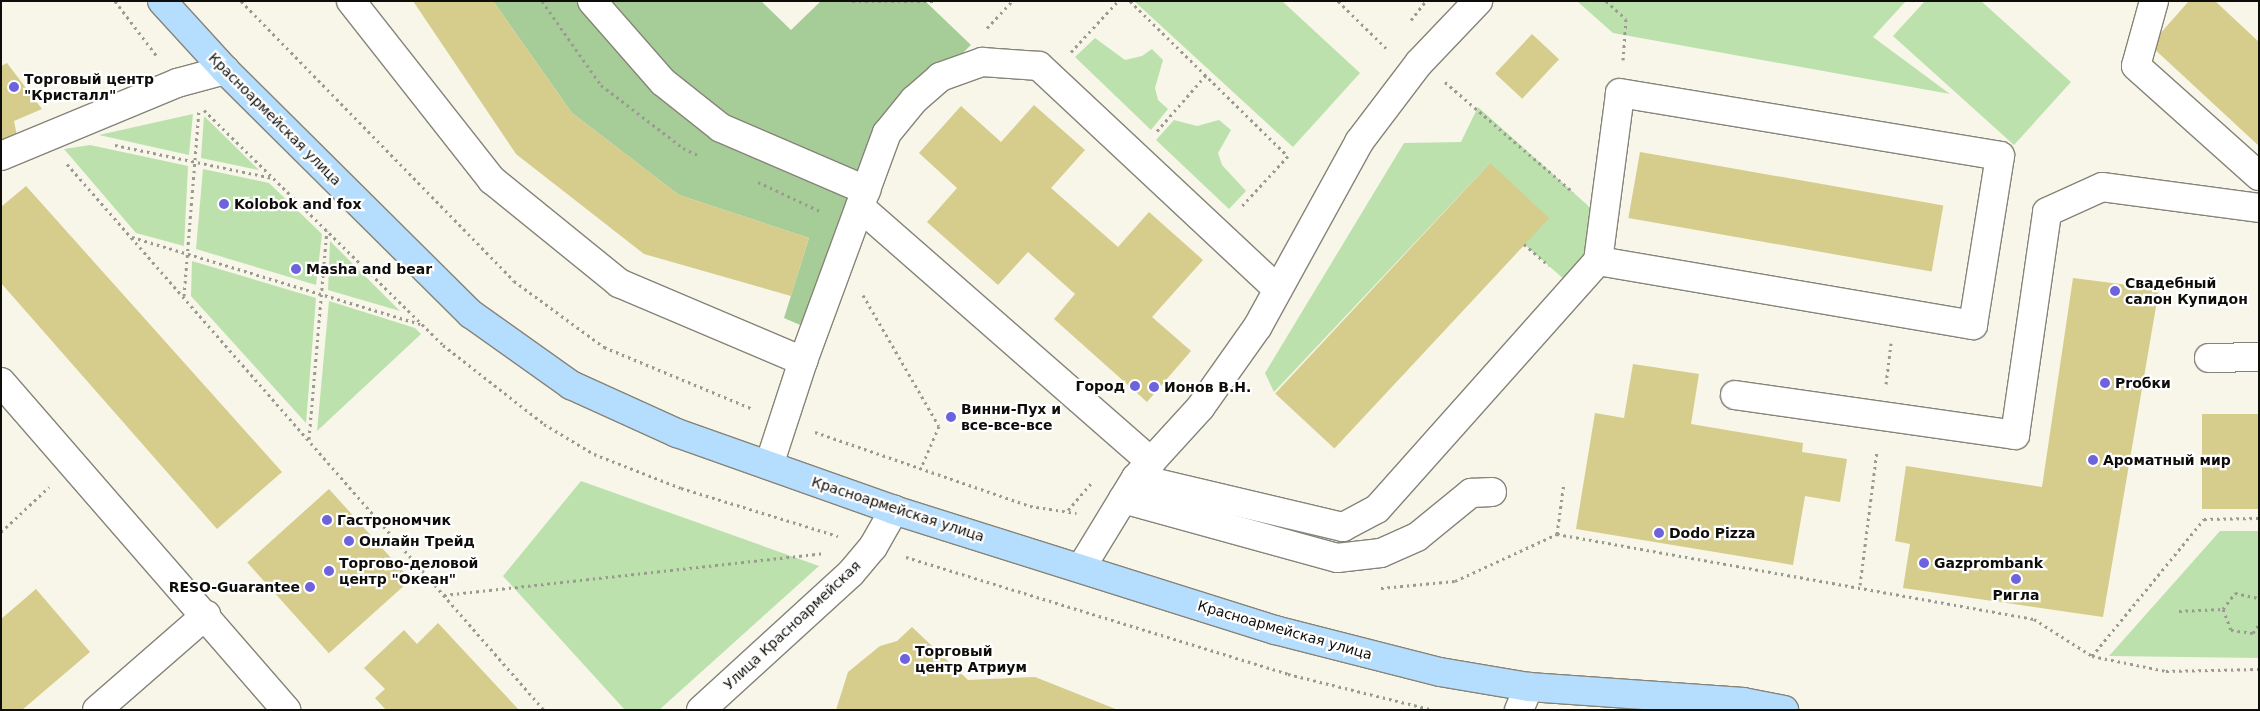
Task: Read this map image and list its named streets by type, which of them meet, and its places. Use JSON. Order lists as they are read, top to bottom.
{
  "streets": {
    "main road": ["Красноармейская улица"],
    "street": ["Улица Красноармейская"]
  },
  "crossings": [
    ["Красноармейская улица", "Улица Красноармейская"]
  ],
  "places": [
    "Торговый центр \"Кристалл\"",
    "Kolobok and fox",
    "Masha and bear",
    "Свадебный салон Купидон",
    "Proбки",
    "Город",
    "Ионов В.Н.",
    "Винни-Пух и все-все-все",
    "Ароматный мир",
    "Гастрономчик",
    "Dodo Pizza",
    "Онлайн Трейд",
    "Gazprombank",
    "Торгово-деловой центр \"Океан\"",
    "Ригла",
    "RESO-Guarantee",
    "Торговый центр Атриум"
  ]
}
